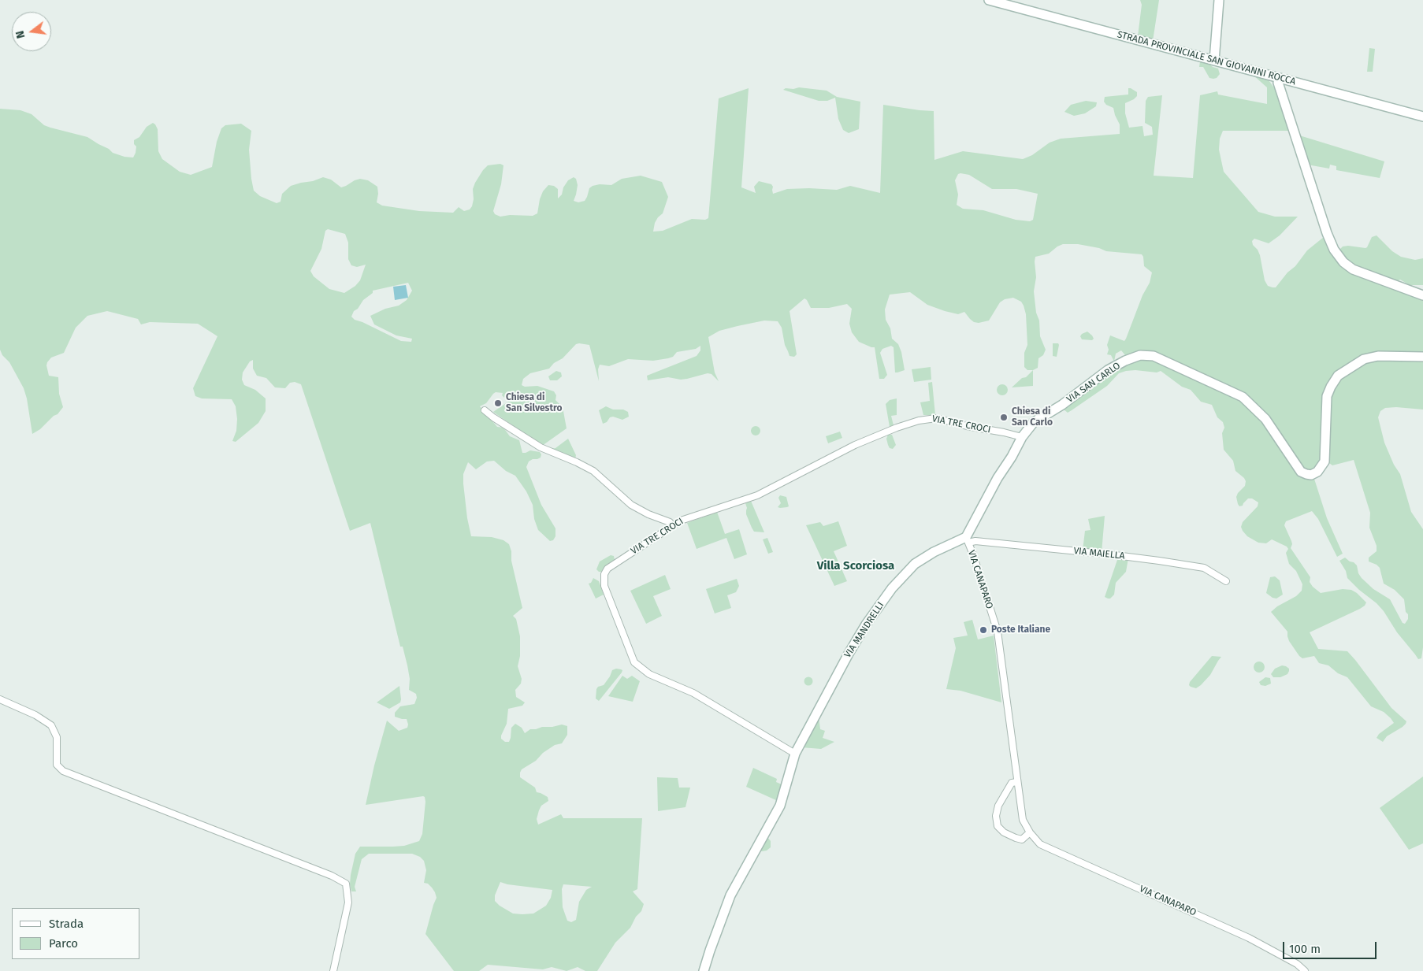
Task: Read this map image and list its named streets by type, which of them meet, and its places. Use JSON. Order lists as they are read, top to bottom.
{
  "streets": {
    "street": [
      "STRADA PROVINCIALE SAN GIOVANNI ROCCA",
      "VIA SAN CARLO",
      "VIA TRE CROCI",
      "VIA MAIELLA",
      "VIA CANAPARO",
      "VIA MANDRELLI"
    ]
  },
  "crossings": [
    ["VIA SAN CARLO", "VIA TRE CROCI"],
    ["VIA SAN CARLO", "VIA CANAPARO"],
    ["VIA TRE CROCI", "VIA CANAPARO"],
    ["VIA TRE CROCI", "VIA MANDRELLI"],
    ["VIA MAIELLA", "VIA CANAPARO"],
    ["VIA MAIELLA", "VIA MANDRELLI"],
    ["VIA CANAPARO", "VIA MANDRELLI"]
  ],
  "districts": ["Villa Scorciosa"],
  "places": ["Chiesa di San Silvestro", "Chiesa di San Carlo", "Poste Italiane"],
  "legend": ["Strada", "Parco"],
  "scale_bar": "100 m",
  "north": "left"
}
